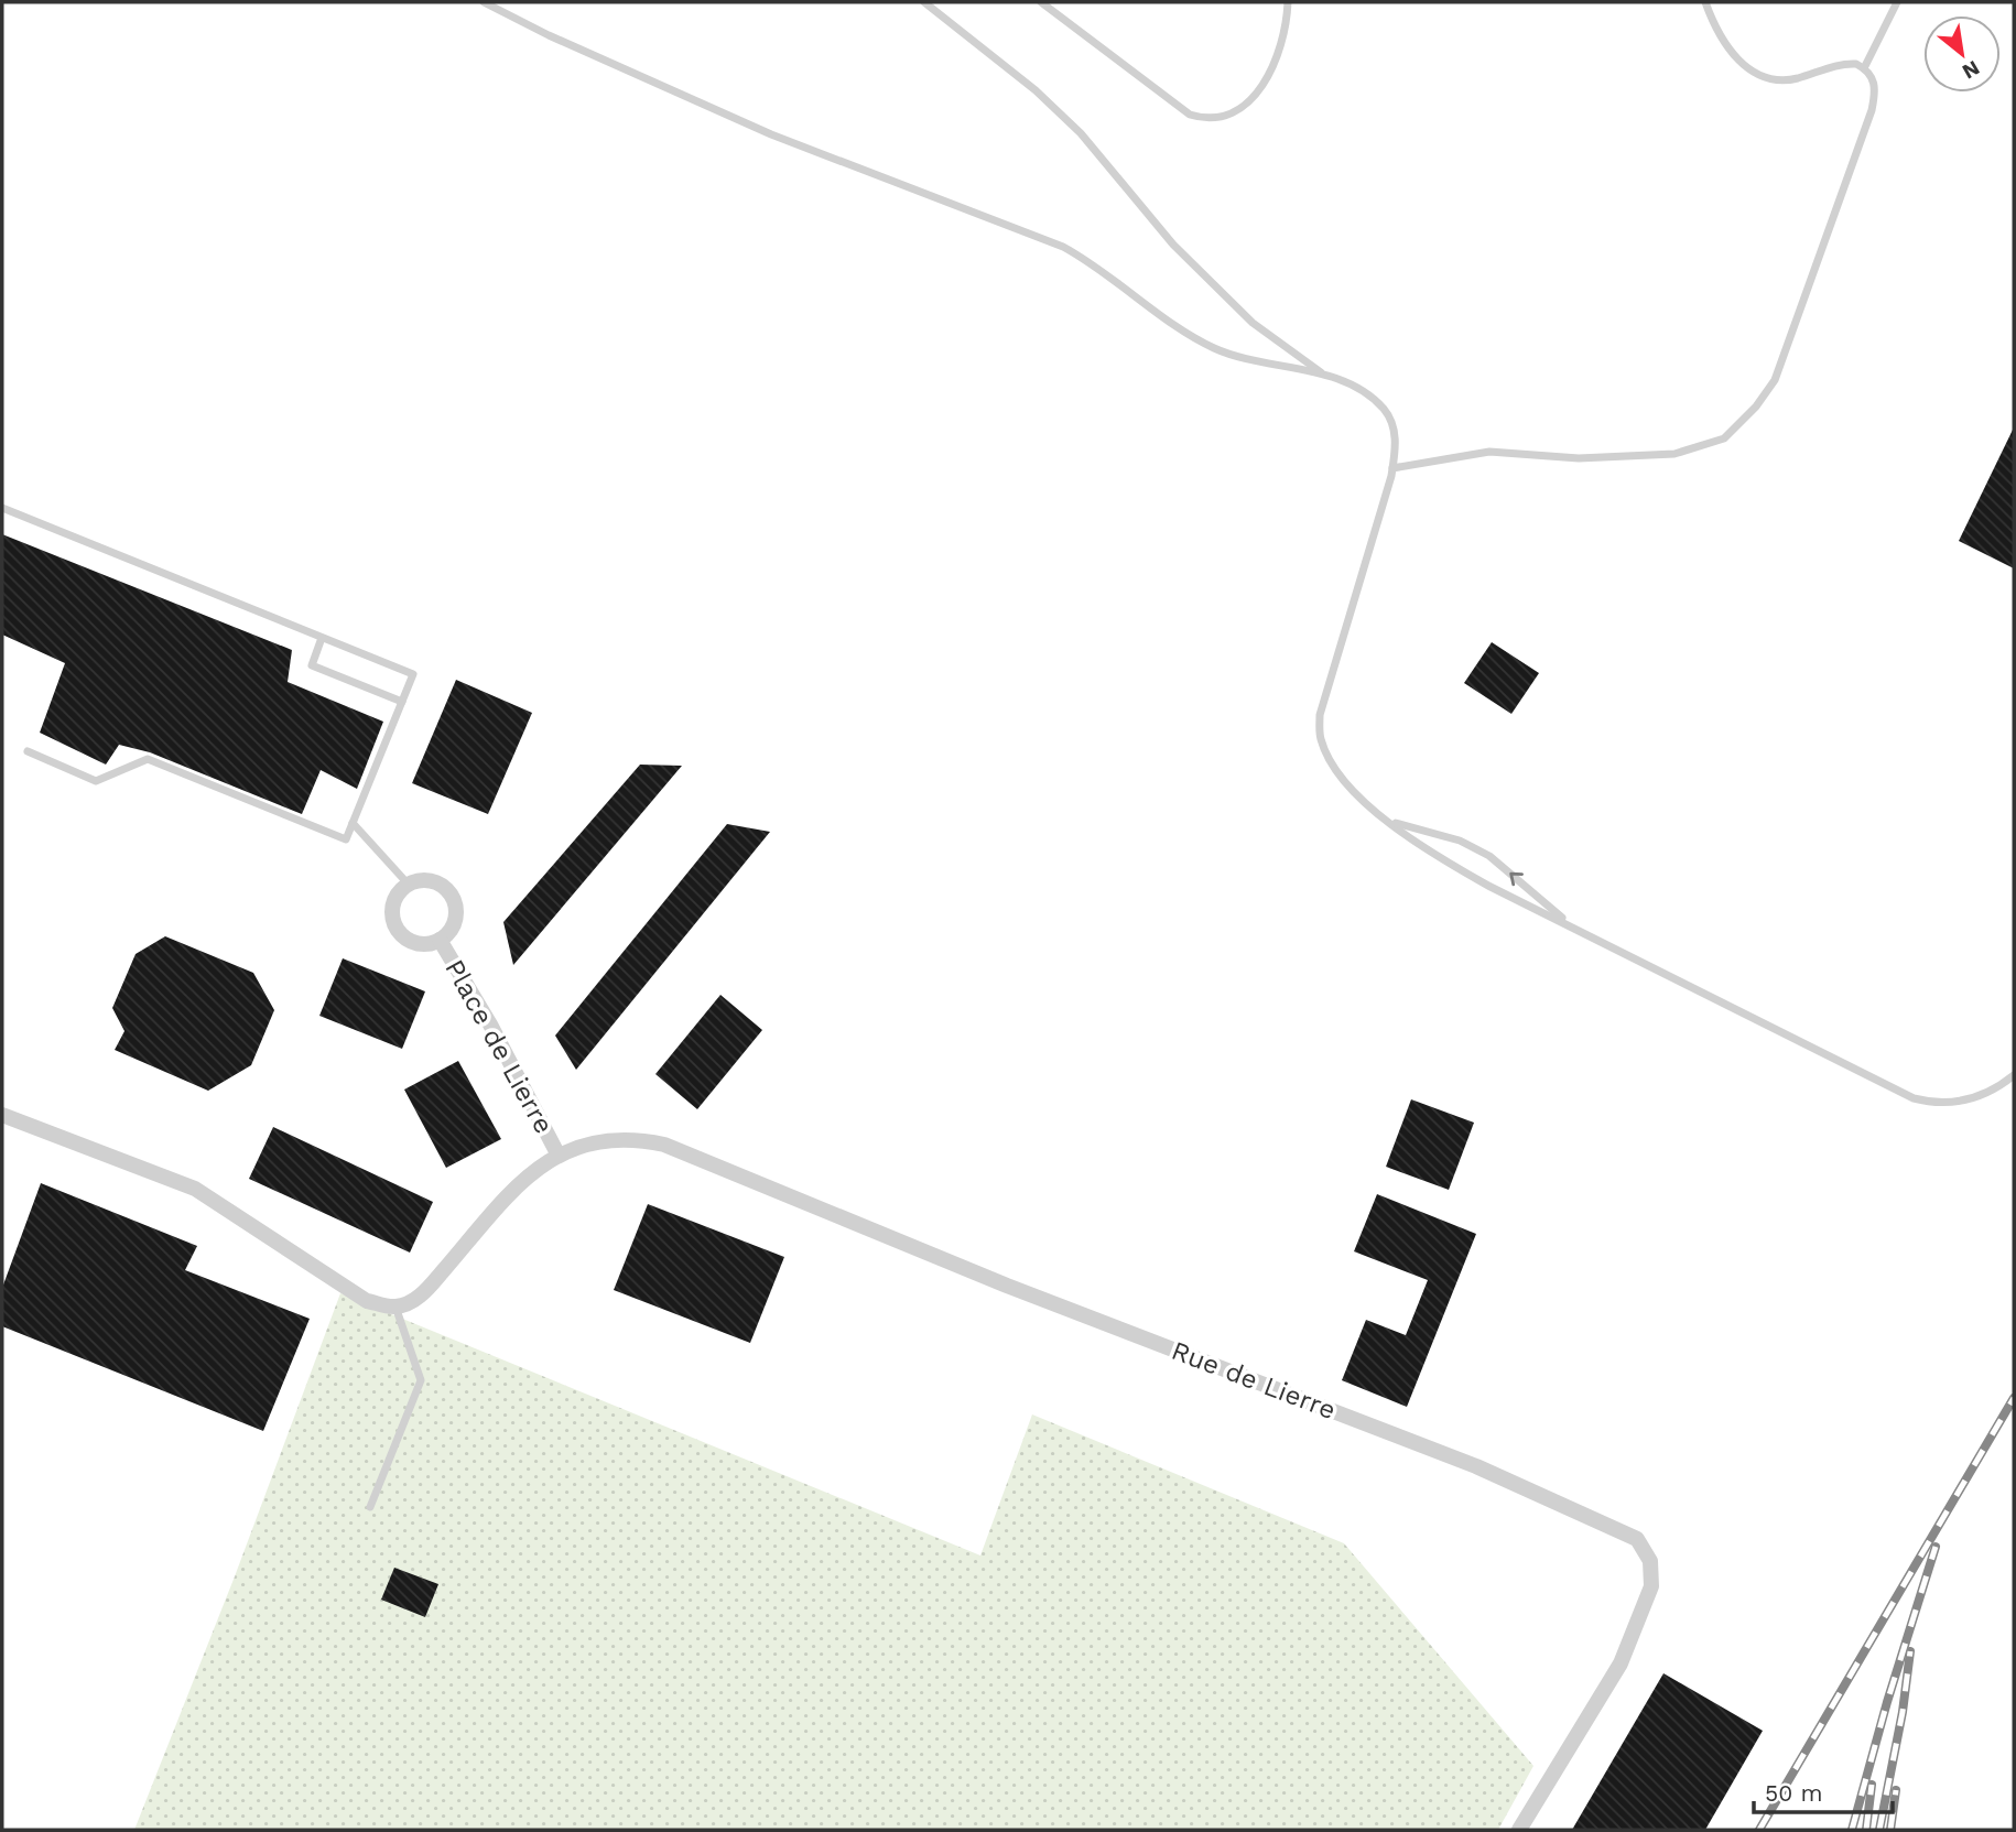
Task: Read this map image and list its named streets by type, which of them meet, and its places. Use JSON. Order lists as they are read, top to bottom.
{
  "streets": {
    "street": ["Place de Lierre", "Rue de Lierre"]
  },
  "crossings": [
    ["Place de Lierre", "Rue de Lierre"]
  ],
  "scale_bar": "50 m",
  "north": "bottom right"
}
